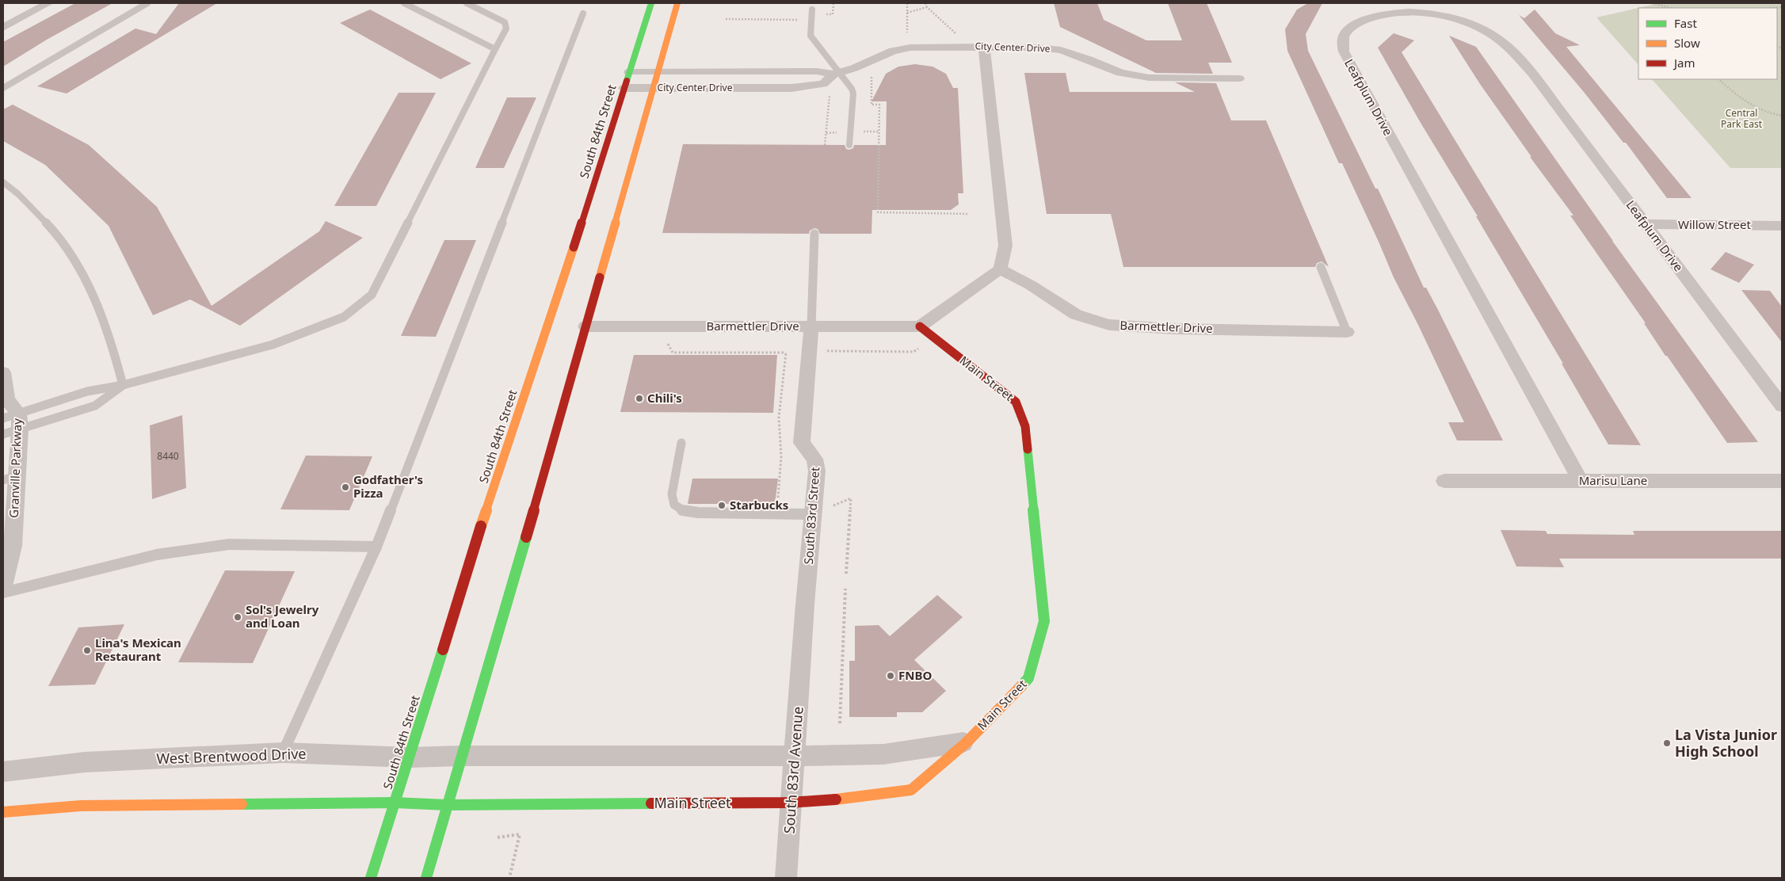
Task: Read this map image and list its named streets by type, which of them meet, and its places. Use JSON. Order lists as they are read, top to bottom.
{
  "streets": {
    "main road": ["South 84th Street", "Main Street"],
    "street": [
      "City Center Drive",
      "Leafplum Drive",
      "Willow Street",
      "Barmettler Drive",
      "Granville Parkway",
      "Marisu Lane",
      "South 83rd Street",
      "West Brentwood Drive",
      "South 83rd Avenue"
    ]
  },
  "crossings": [
    ["City Center Drive", "South 84th Street"],
    ["Leafplum Drive", "Willow Street"],
    ["Leafplum Drive", "Marisu Lane"],
    ["South 84th Street", "West Brentwood Drive"],
    ["Barmettler Drive", "Main Street"],
    ["Barmettler Drive", "South 83rd Street"],
    ["Main Street", "South 83rd Avenue"],
    ["South 83rd Street", "South 83rd Avenue"]
  ],
  "parks": ["Central Park East"],
  "places": [
    "Chili's",
    "Godfather's Pizza",
    "Starbucks",
    "Sol's Jewelry and Loan",
    "Lina's Mexican Restaurant",
    "FNBO",
    "La Vista Junior High School"
  ],
  "house_numbers": ["8440"],
  "legend": ["Fast", "Slow", "Jam"]
}
